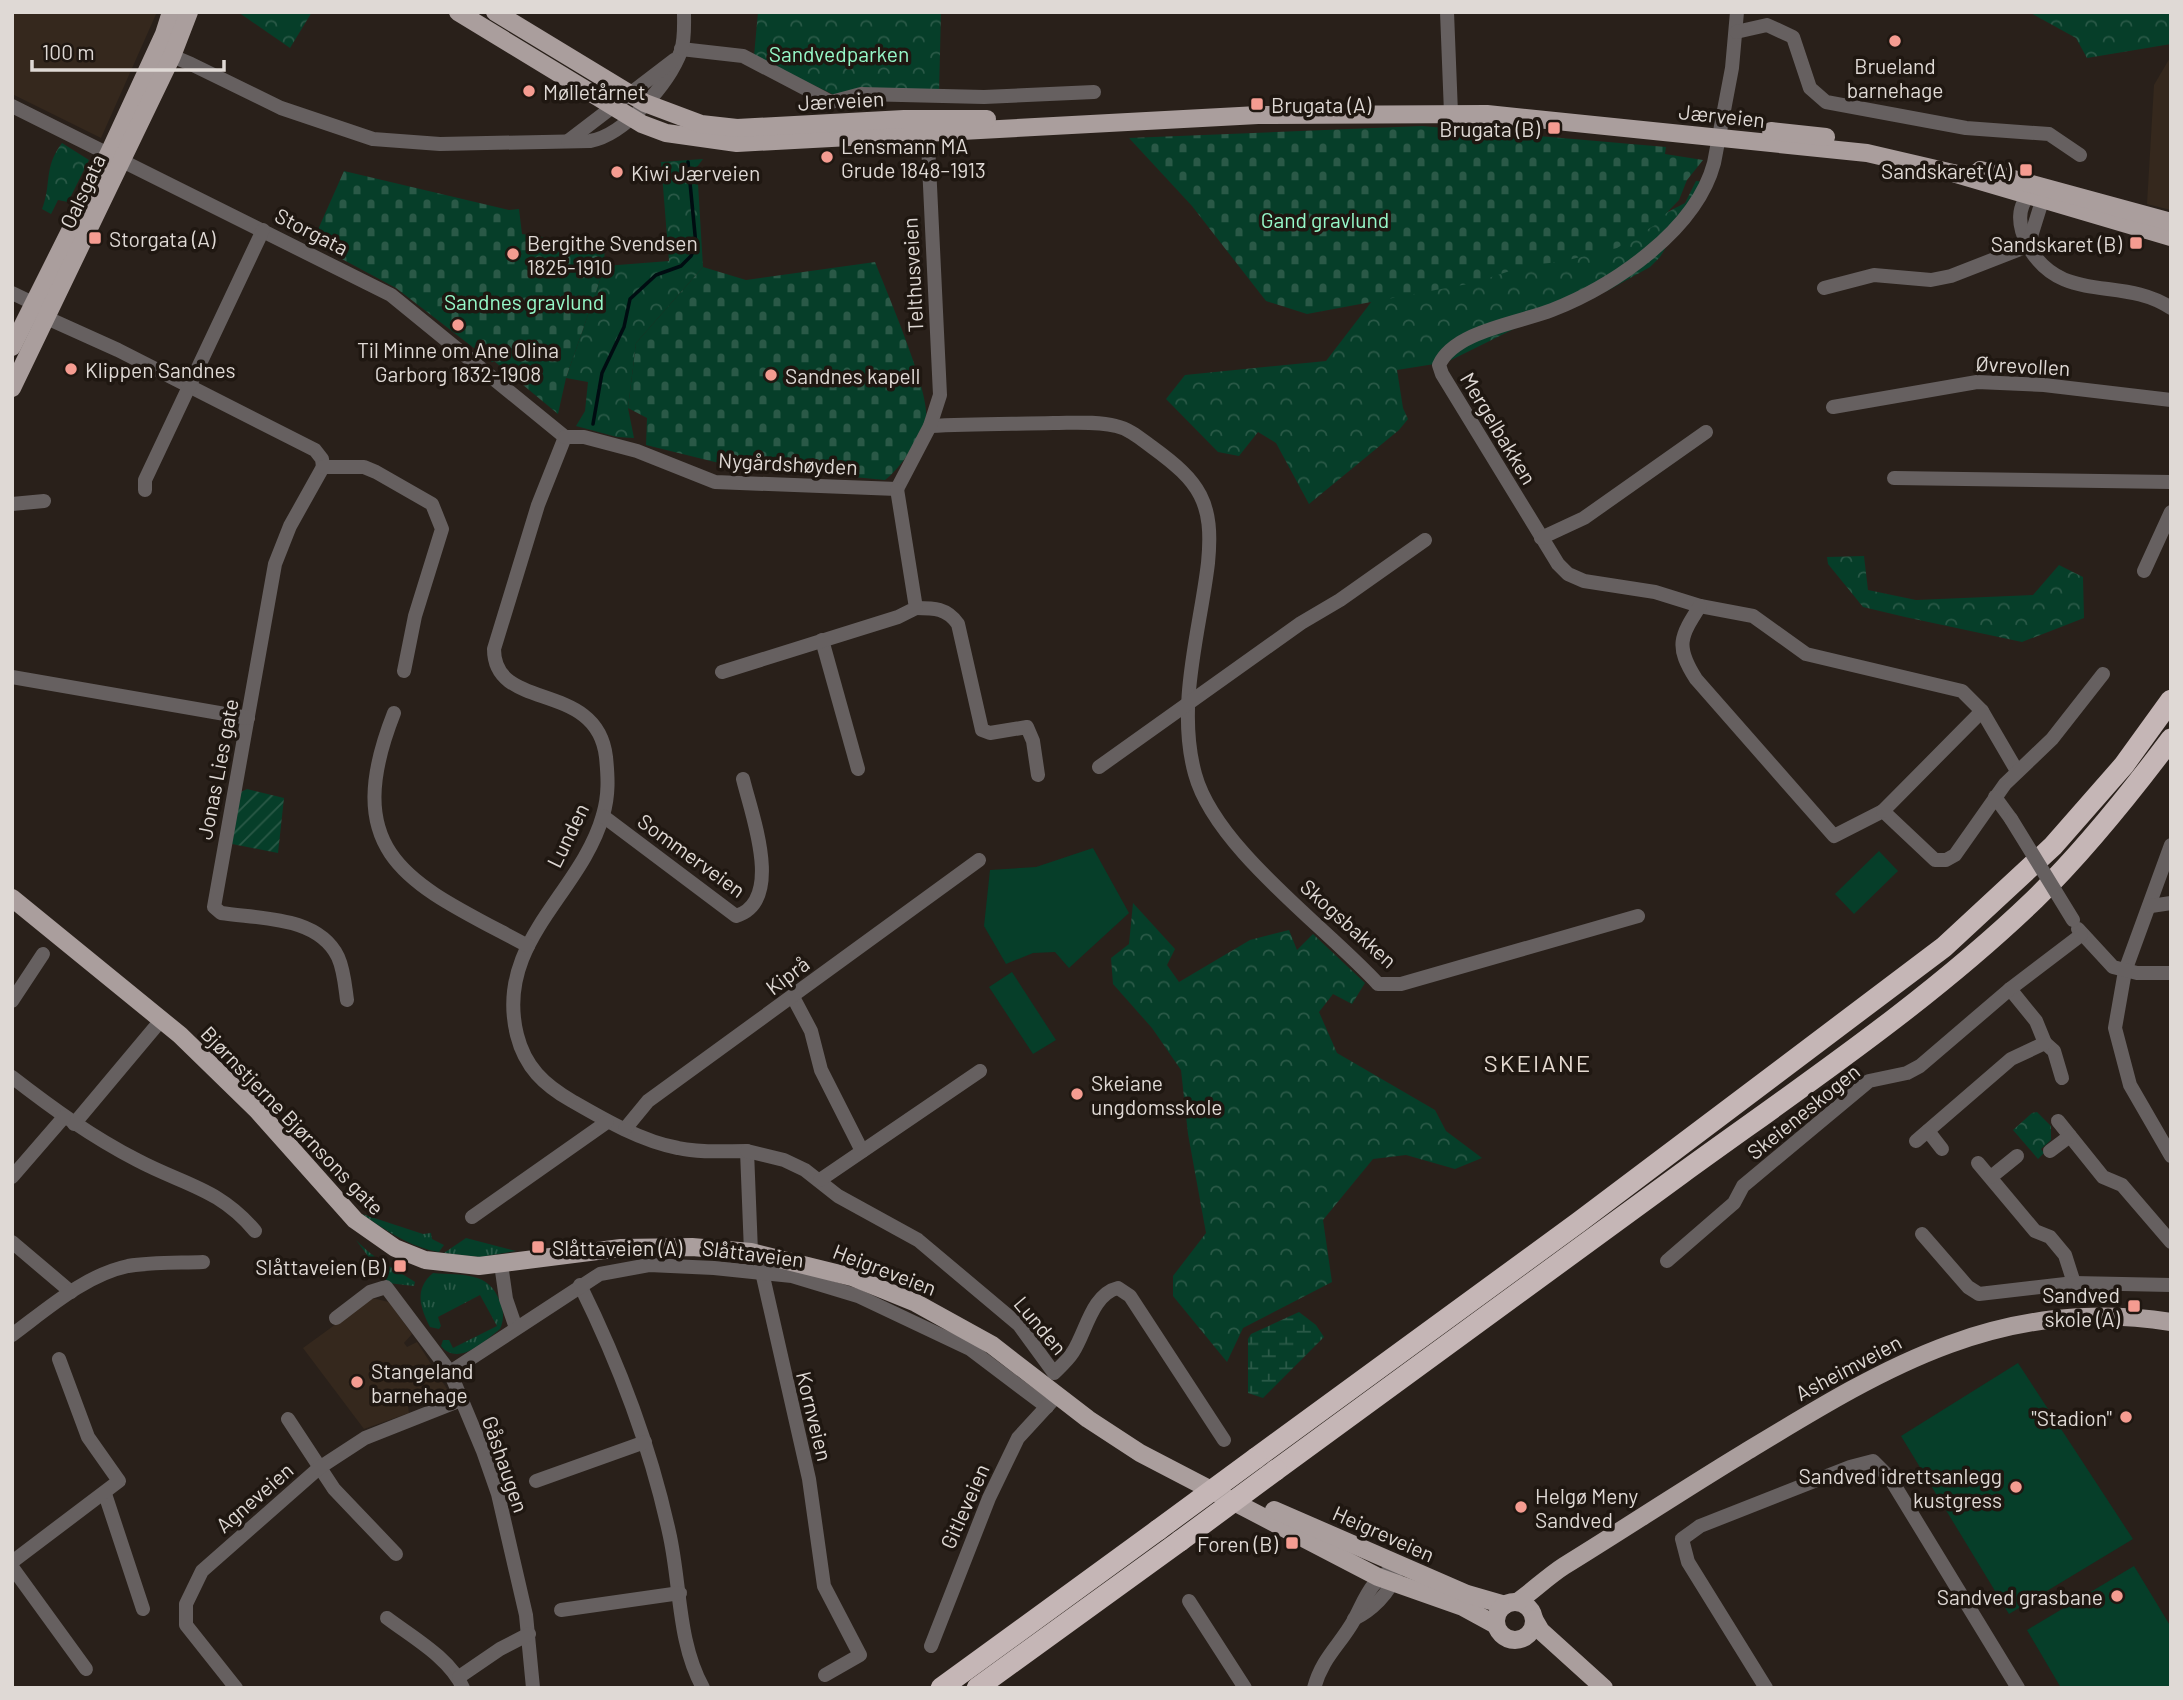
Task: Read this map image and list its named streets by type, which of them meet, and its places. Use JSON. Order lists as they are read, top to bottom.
{
  "streets": {
    "main road": [
      "Jærveien",
      "Oalsgata",
      "Bjørnstjerne Bjørnsons gate",
      "Heigreveien",
      "Asheimveien"
    ],
    "street": [
      "Storgata",
      "Telthusveien",
      "Øvrevollen",
      "Mergelbakken",
      "Nygårdshøyden",
      "Jonas Lies gate",
      "Lunden",
      "Sommerveien",
      "Skogsbakken",
      "Kiprå",
      "Skeieneskogen",
      "Slåttaveien",
      "Kornveien",
      "Gåshaugen",
      "Agneveien",
      "Gitleveien"
    ]
  },
  "crossings": [
    ["Jærveien", "Telthusveien"],
    ["Jærveien", "Mergelbakken"],
    ["Oalsgata", "Storgata"],
    ["Storgata", "Nygårdshøyden"],
    ["Storgata", "Lunden"],
    ["Telthusveien", "Nygårdshøyden"],
    ["Telthusveien", "Skogsbakken"],
    ["Nygårdshøyden", "Lunden"],
    ["Lunden", "Sommerveien"],
    ["Lunden", "Kiprå"],
    ["Bjørnstjerne Bjørnsons gate", "Heigreveien"],
    ["Slåttaveien", "Heigreveien"],
    ["Slåttaveien", "Kornveien"],
    ["Slåttaveien", "Gåshaugen"],
    ["Slåttaveien", "Gitleveien"],
    ["Heigreveien", "Asheimveien"],
    ["Heigreveien", "Gitleveien"],
    ["Gåshaugen", "Agneveien"]
  ],
  "districts": ["SKEIANE"],
  "parks": ["Sandvedparken", "Gand gravlund", "Sandnes gravlund"],
  "places": {
    "other": [
      "Brueland barnehage",
      "Mølletårnet",
      "Lensmann MA Grude 1848–1913",
      "Kiwi Jærveien",
      "Bergithe Svendsen 1825-1910",
      "Til Minne om Ane Olina Garborg 1832-1908",
      "Klippen Sandnes",
      "Sandnes kapell",
      "Skeiane ungdomsskole",
      "Stangeland barnehage",
      "\"Stadion\"",
      "Sandved idrettsanlegg kustgress",
      "Helgø Meny Sandved",
      "Sandved grasbane"
    ],
    "transit": [
      "Brugata (A)",
      "Brugata (B)",
      "Sandskaret (A)",
      "Storgata (A)",
      "Sandskaret (B)",
      "Slåttaveien (A)",
      "Slåttaveien (B)",
      "Sandved skole (A)",
      "Foren (B)"
    ]
  },
  "scale_bar": "100 m"
}
